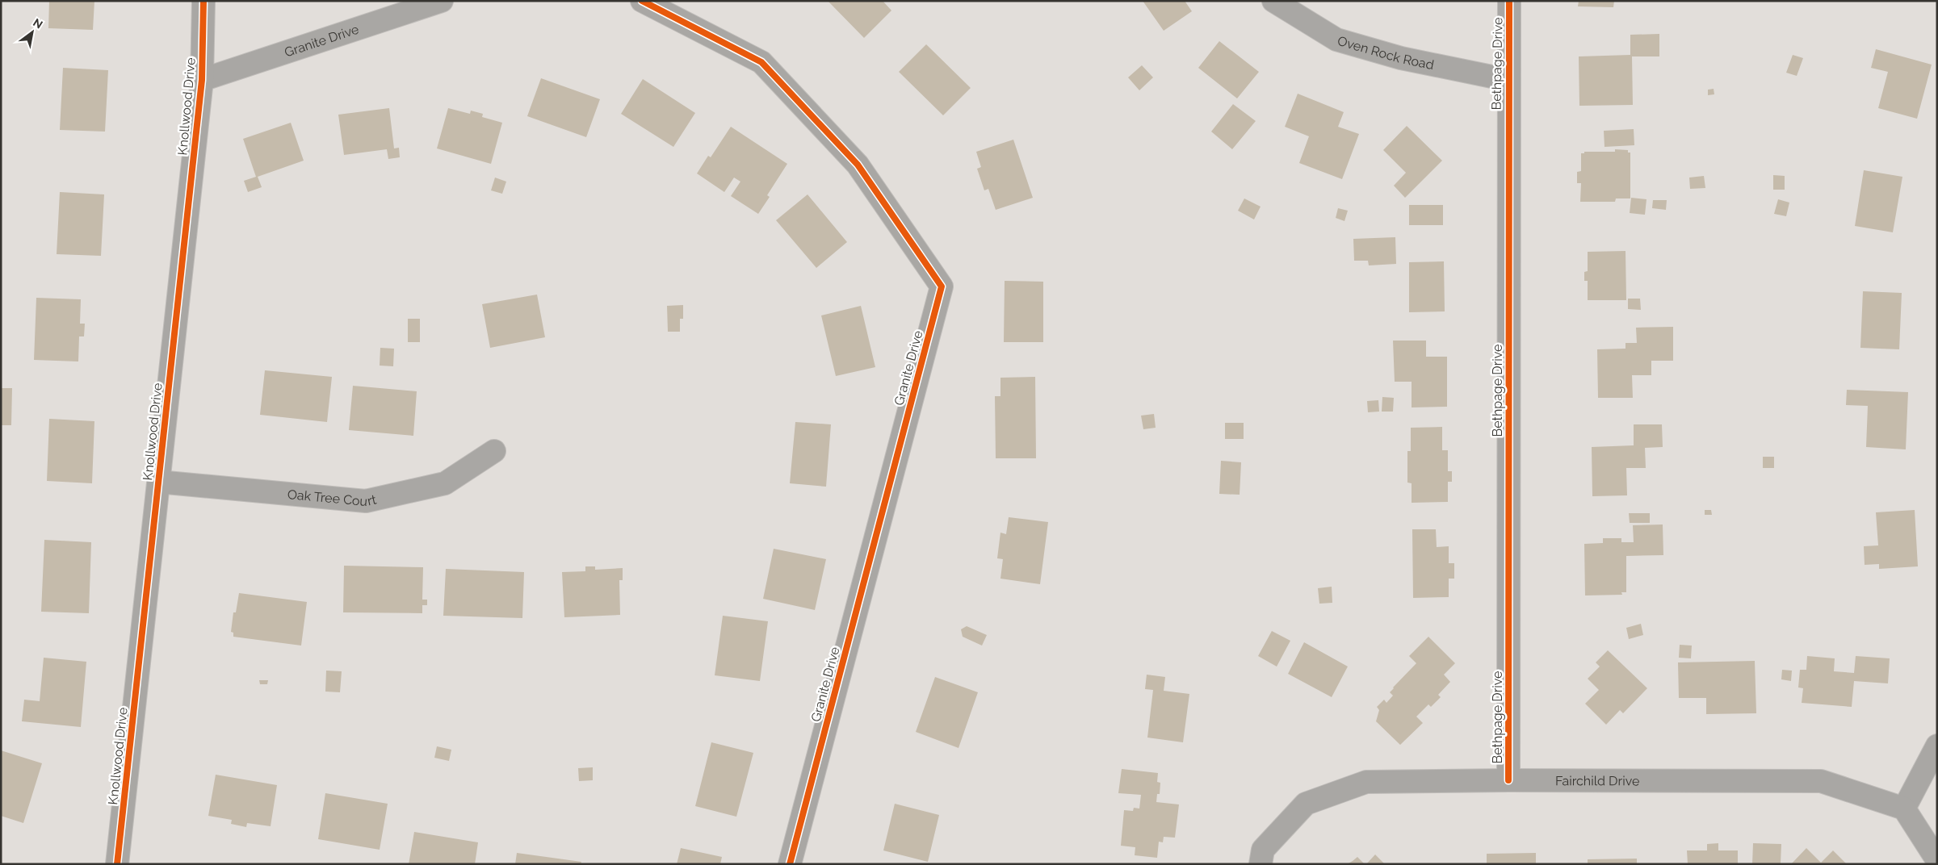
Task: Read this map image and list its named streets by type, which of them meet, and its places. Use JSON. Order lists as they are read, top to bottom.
{
  "streets": {
    "street": [
      "Granite Drive",
      "Oven Rock Road",
      "Bethpage Drive",
      "Knollwood Drive",
      "Oak Tree Court",
      "Fairchild Drive"
    ]
  },
  "crossings": [
    ["Granite Drive", "Knollwood Drive"],
    ["Oven Rock Road", "Bethpage Drive"],
    ["Bethpage Drive", "Fairchild Drive"],
    ["Knollwood Drive", "Oak Tree Court"]
  ],
  "north": "top right"
}
